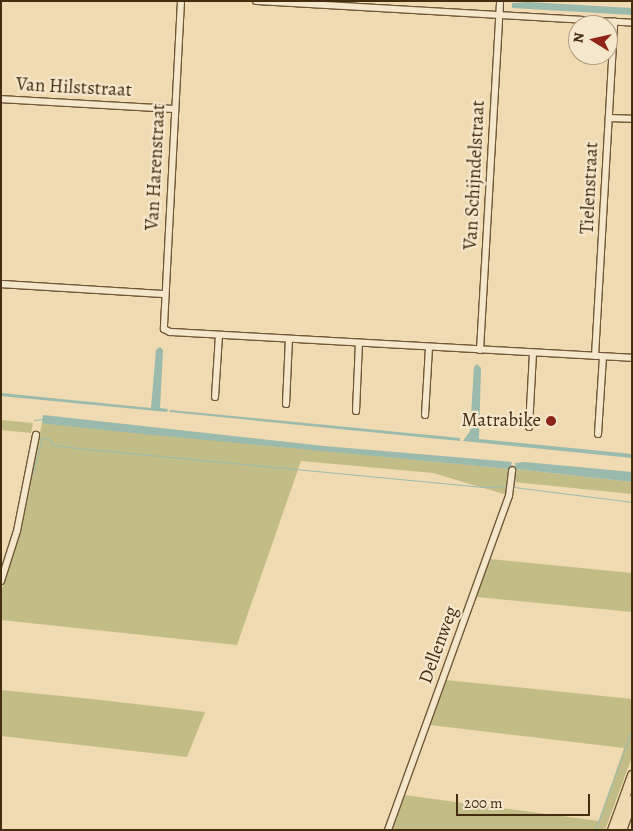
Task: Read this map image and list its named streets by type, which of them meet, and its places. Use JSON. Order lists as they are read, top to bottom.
{
  "streets": {
    "street": [
      "Van Hilststraat",
      "Van Harenstraat",
      "Van Schijndelstraat",
      "Tielenstraat",
      "Dellenweg"
    ]
  },
  "crossings": [
    ["Van Hilststraat", "Van Harenstraat"]
  ],
  "places": ["Matrabike"],
  "scale_bar": "200 m",
  "north": "left"
}
